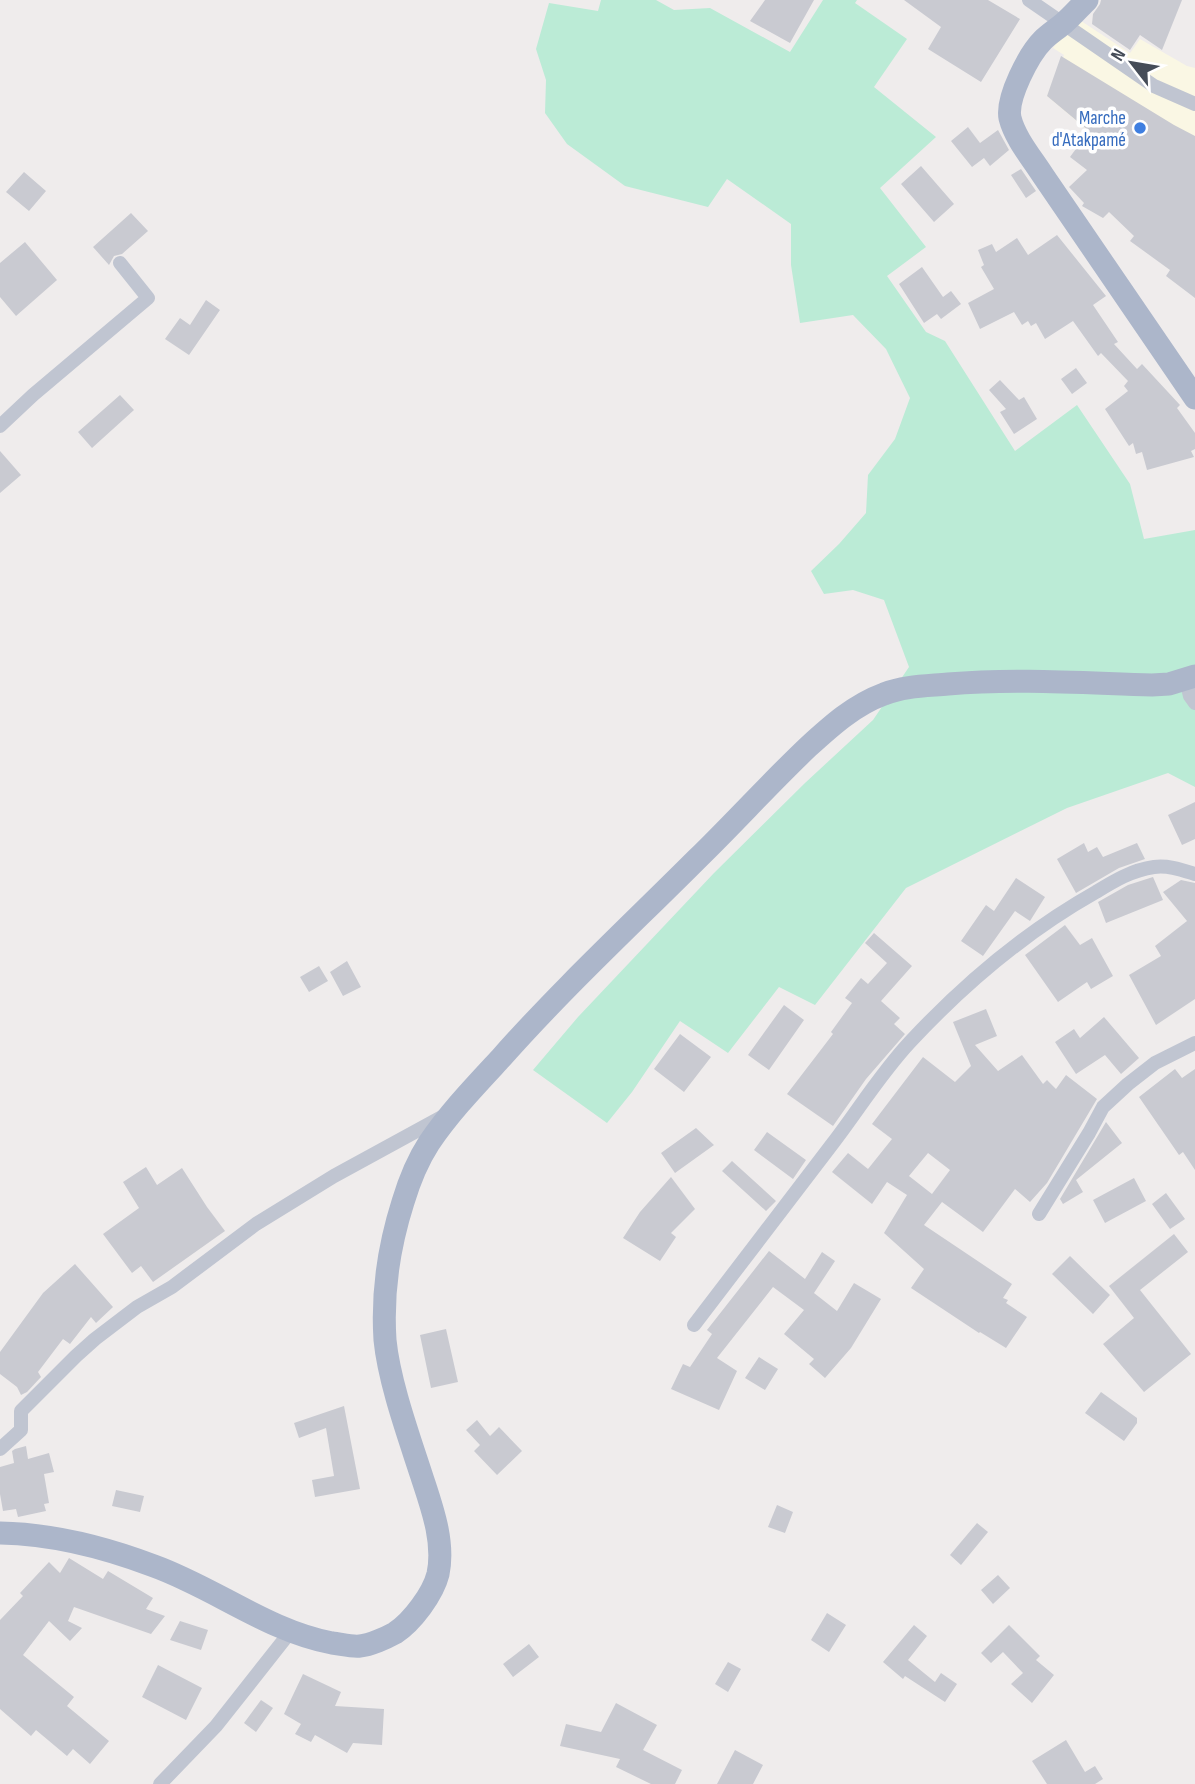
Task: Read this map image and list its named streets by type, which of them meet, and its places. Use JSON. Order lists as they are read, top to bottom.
{
  "places": ["Marche d'Atakpamé"],
  "north": "top left"
}
